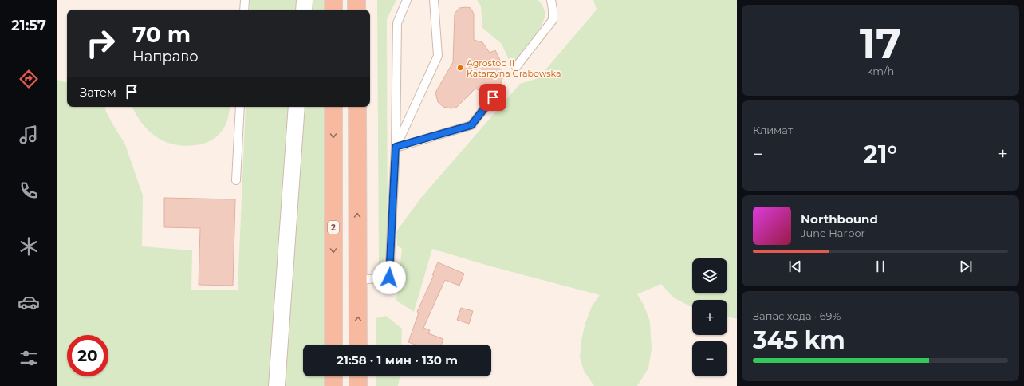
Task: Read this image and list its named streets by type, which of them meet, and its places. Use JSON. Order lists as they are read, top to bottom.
{
  "streets": {
    "highway": ["2"]
  },
  "places": ["Agrostop II Katarzyna Grabowska"],
  "page": {
    "tabs": "21:57",
    "tile": [
      ["17", "km/h"],
      "Климат",
      ["Запас хода · 69%", "345 km"]
    ],
    "turn": ["70 m", "Направо"],
    "then": "Затем",
    "heat": ["−", "21°", "+"],
    "song": ["Northbound", "June Harbor"],
    "map_buttons": ["+", "−"],
    "limit": "20",
    "trip": "21:58 · 1 мин · 130 m"
  }
}
